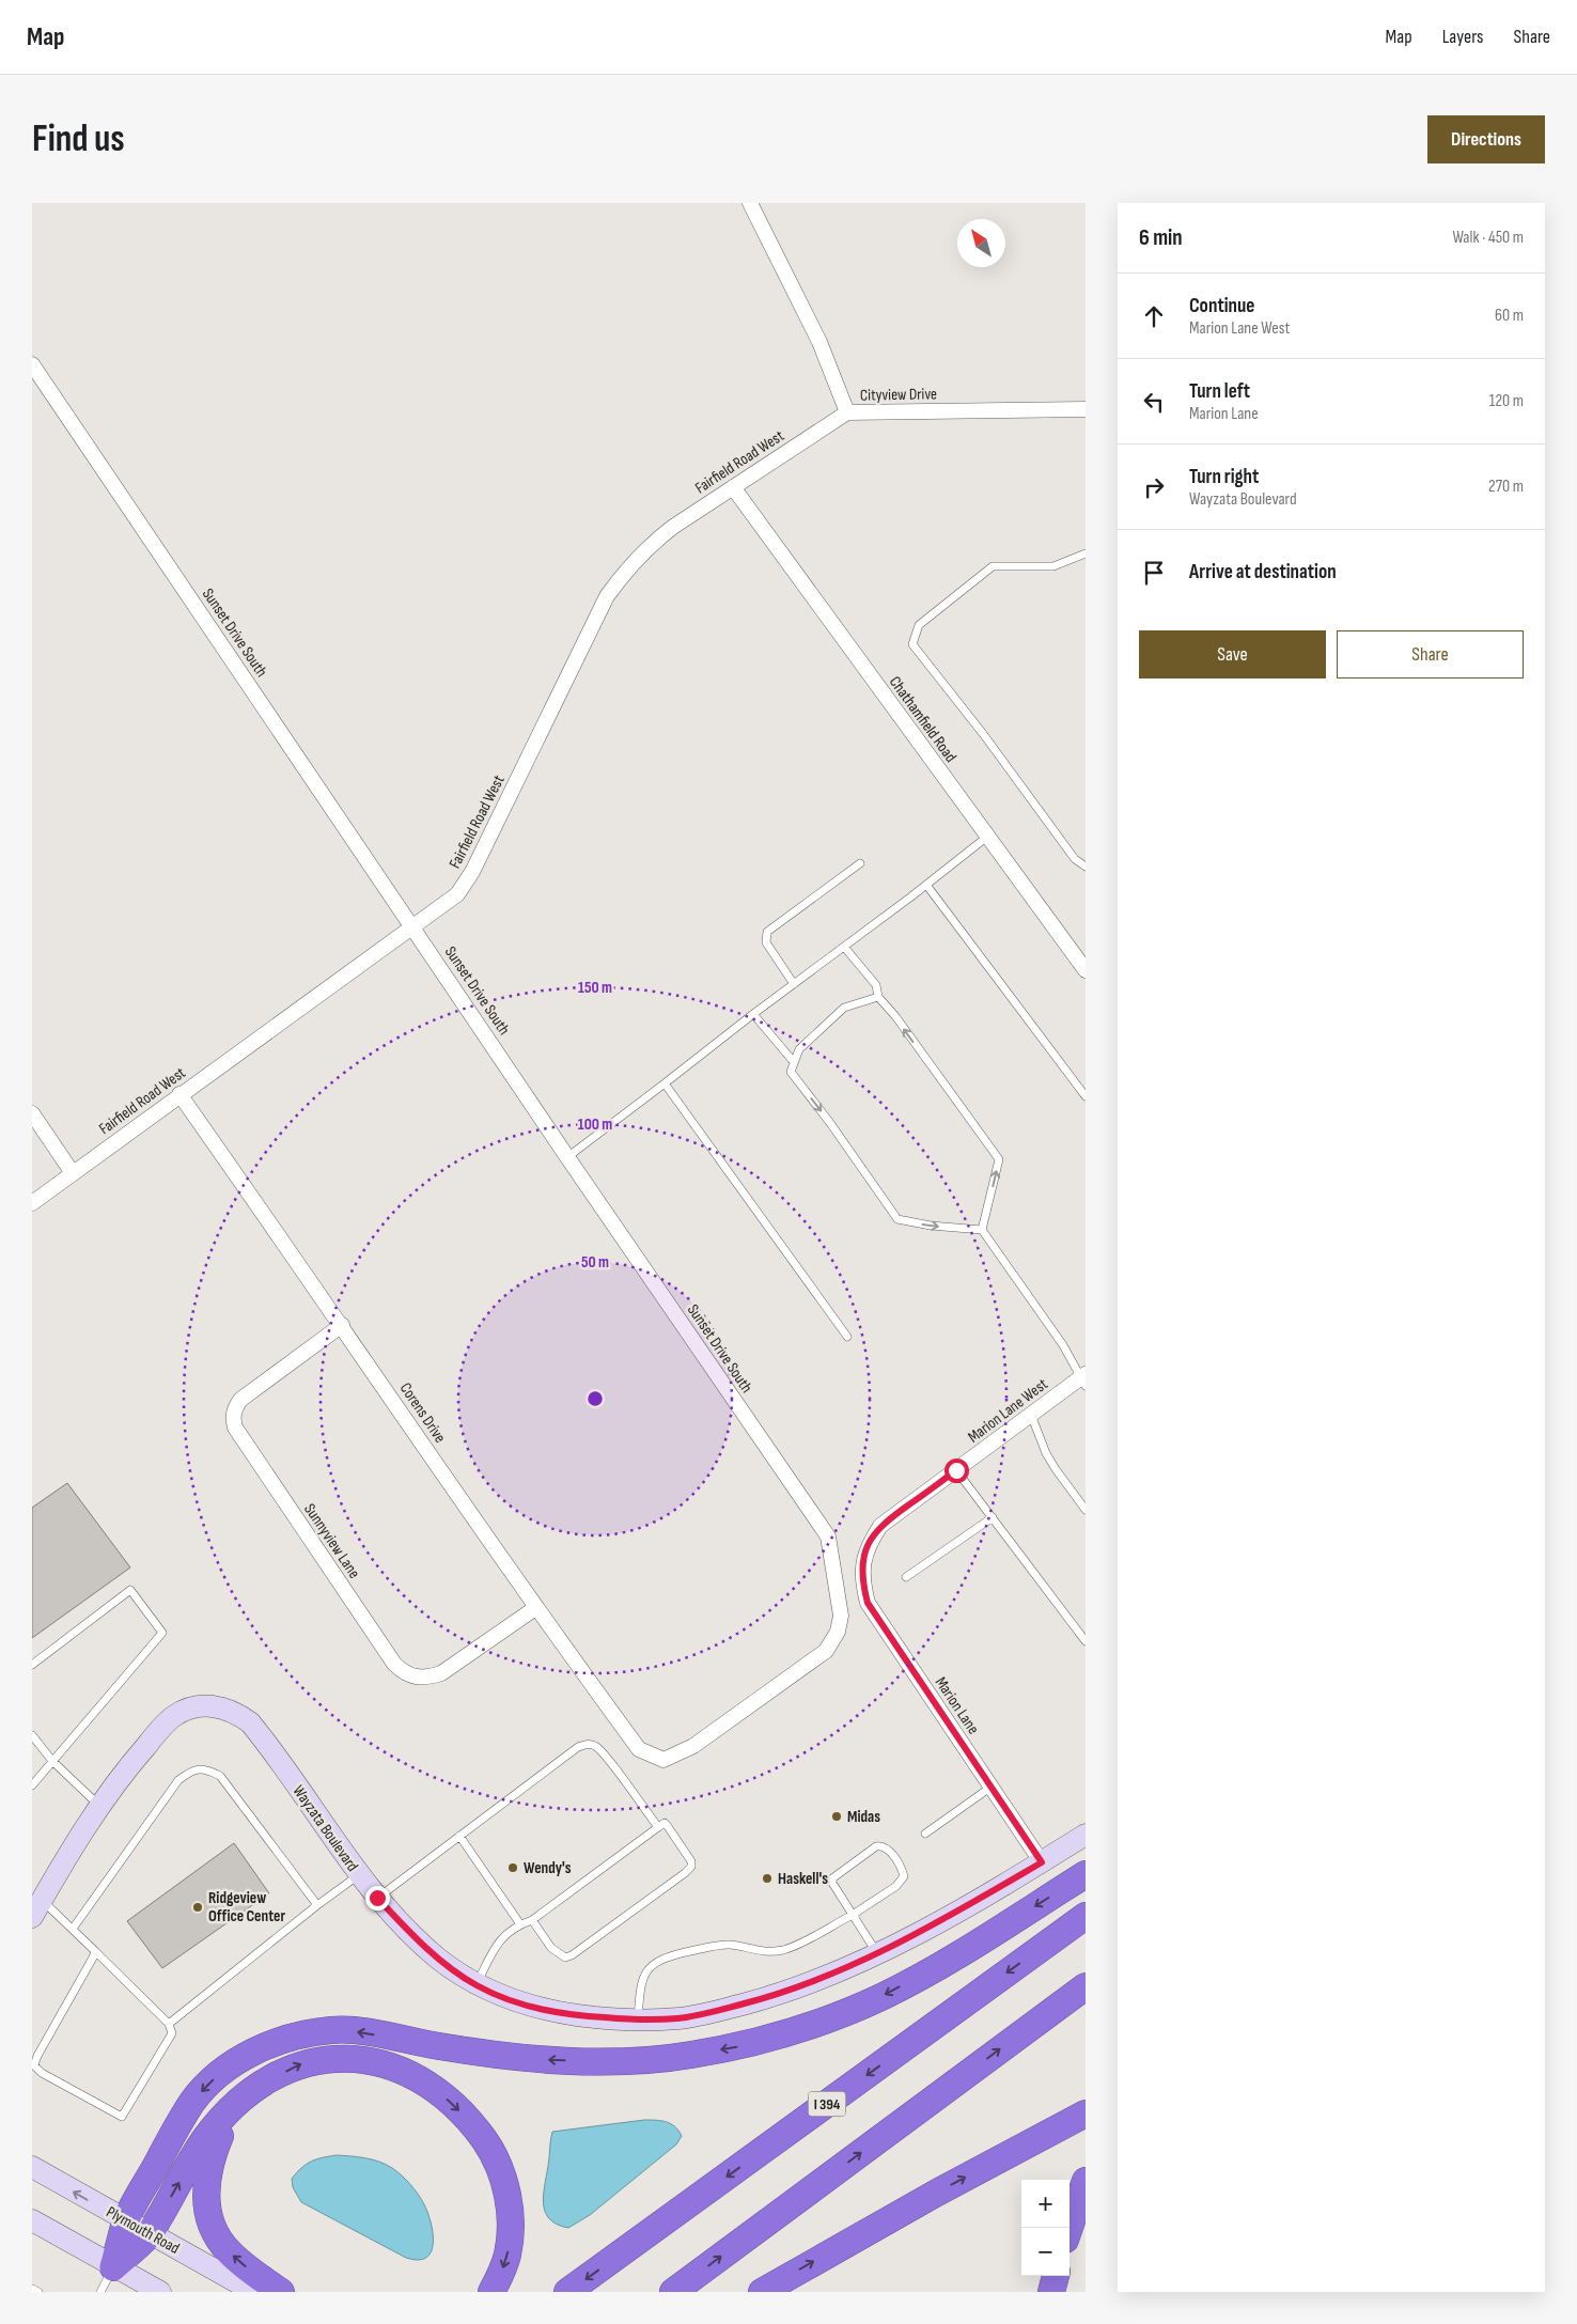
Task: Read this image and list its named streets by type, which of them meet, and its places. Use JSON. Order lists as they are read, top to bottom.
{
  "streets": {
    "highway": ["I 394"],
    "street": [
      "Cityview Drive",
      "Fairfield Road West",
      "Sunset Drive South",
      "Chathamfield Road",
      "Marion Lane West",
      "Corens Drive",
      "Sunnyview Lane",
      "Marion Lane",
      "Wayzata Boulevard",
      "Plymouth Road"
    ]
  },
  "crossings": [
    ["Cityview Drive", "Fairfield Road West"],
    ["Fairfield Road West", "Sunset Drive South"],
    ["Fairfield Road West", "Chathamfield Road"],
    ["Fairfield Road West", "Corens Drive"],
    ["Sunset Drive South", "Corens Drive"],
    ["Marion Lane West", "Marion Lane"],
    ["Corens Drive", "Sunnyview Lane"],
    ["Marion Lane", "Wayzata Boulevard"]
  ],
  "places": [
    "Midas",
    "Wendy's",
    "Haskell's",
    "Ridgeview Office Center"
  ],
  "north": "top left",
  "page": {
    "header": "Map",
    "nav": ["Map", "Layers", "Share"],
    "buttons": [
      "Directions",
      ["Save", "Share"]
    ],
    "title": "Find us",
    "heading": ["6 min", "Walk · 450 m"],
    "list": [
      ["Continue", "Marion Lane West", "60 m"],
      ["Turn left", "Marion Lane", "120 m"],
      ["Turn right", "Wayzata Boulevard", "270 m"],
      "Arrive at destination"
    ],
    "map_buttons": ["+", "−"]
  },
  "rings": ["150 m", "100 m", "50 m"]
}
